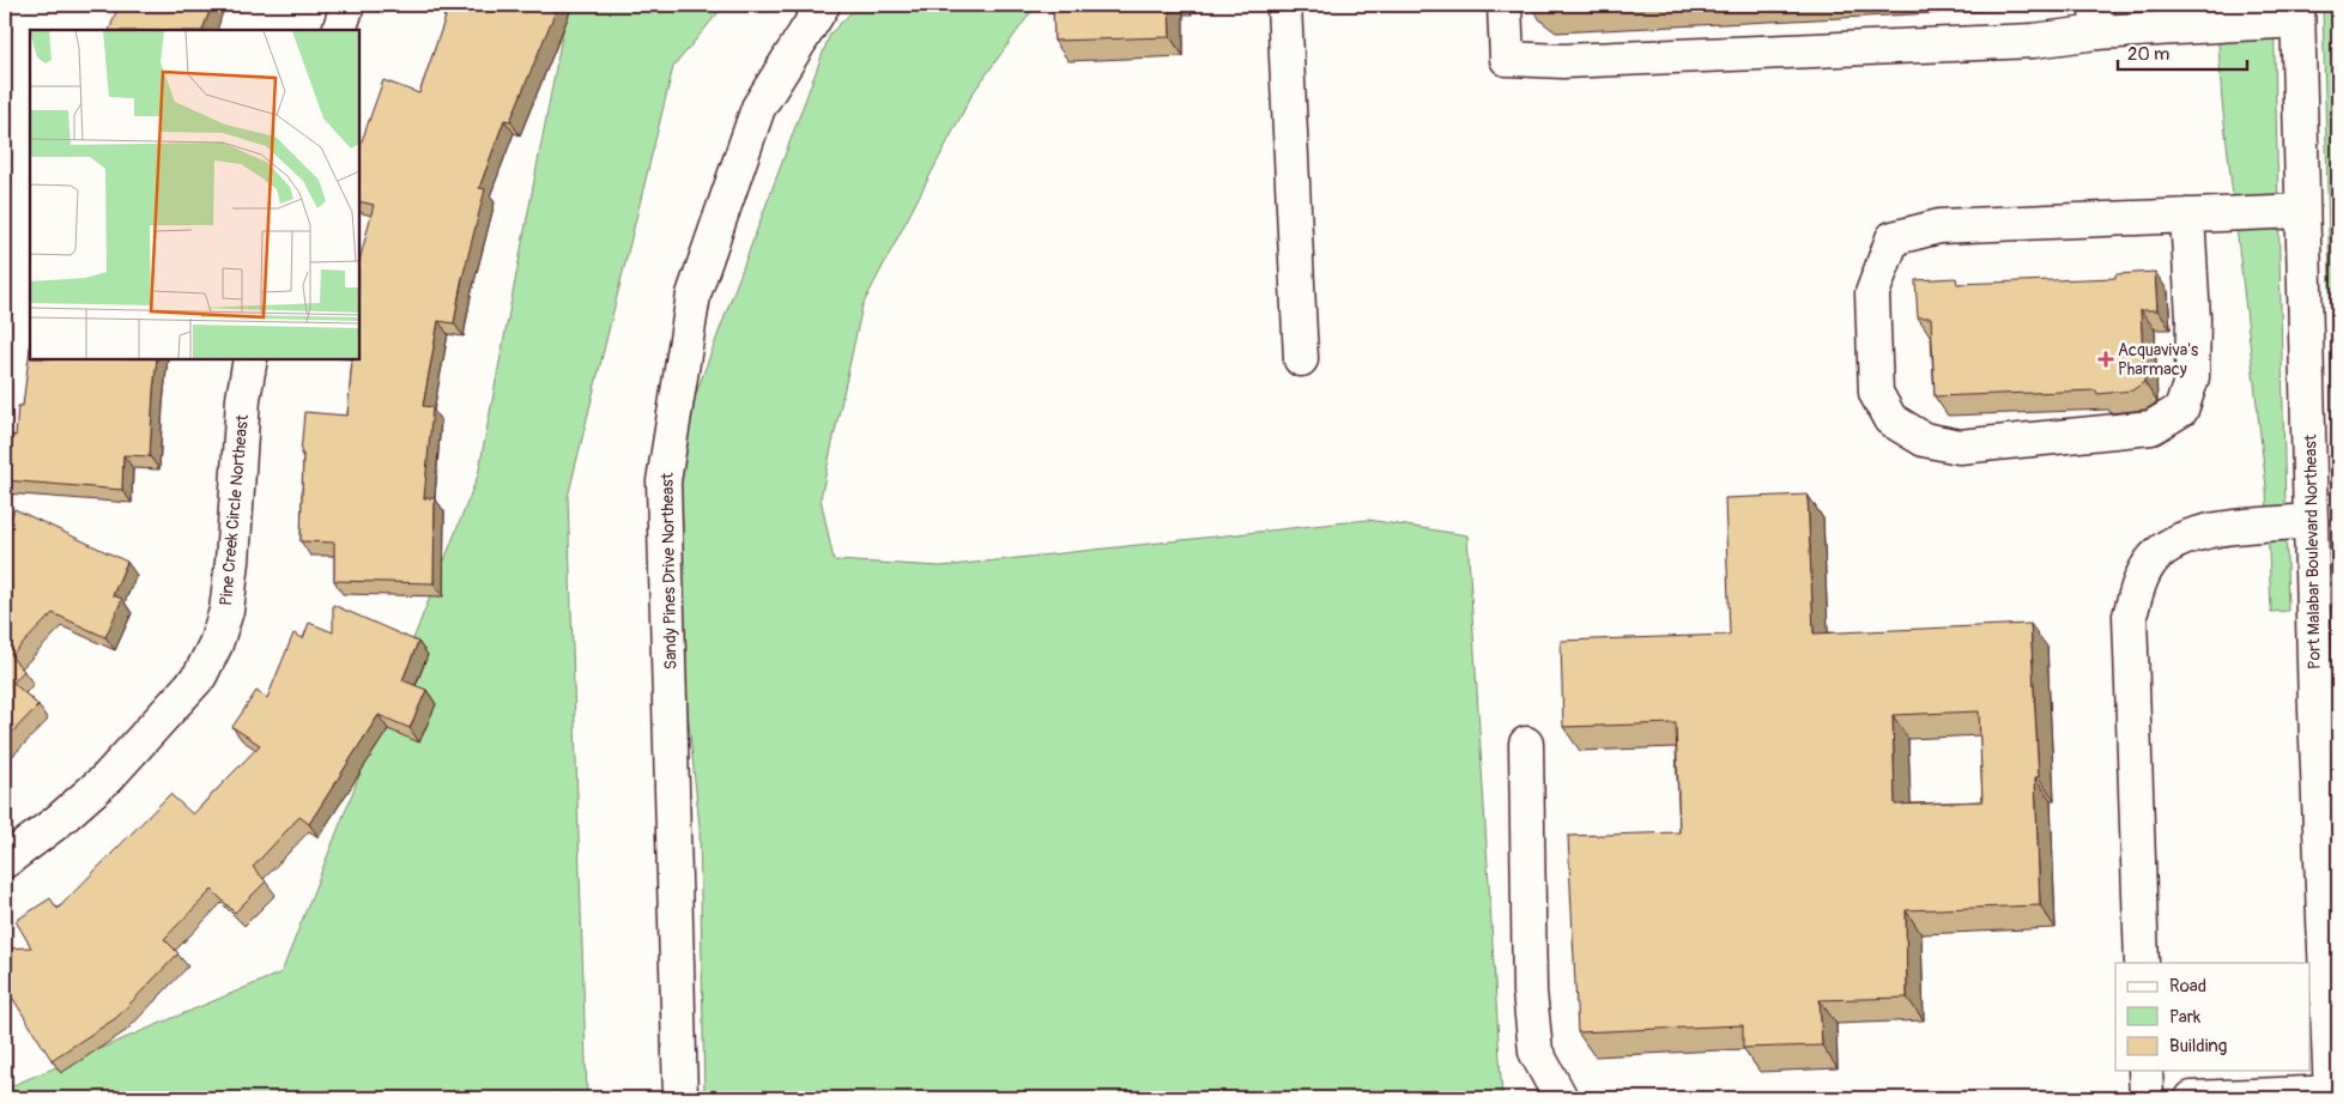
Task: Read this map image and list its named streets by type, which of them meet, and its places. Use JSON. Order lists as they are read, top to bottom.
{
  "streets": {
    "street": ["Pine Creek Circle Northeast", "Port Malabar Boulevard Northeast", "Sandy Pines Drive Northeast"]
  },
  "places": {
    "health": ["Acquaviva's Pharmacy"]
  },
  "legend": ["Road", "Park", "Building"],
  "scale_bar": "20 m"
}
